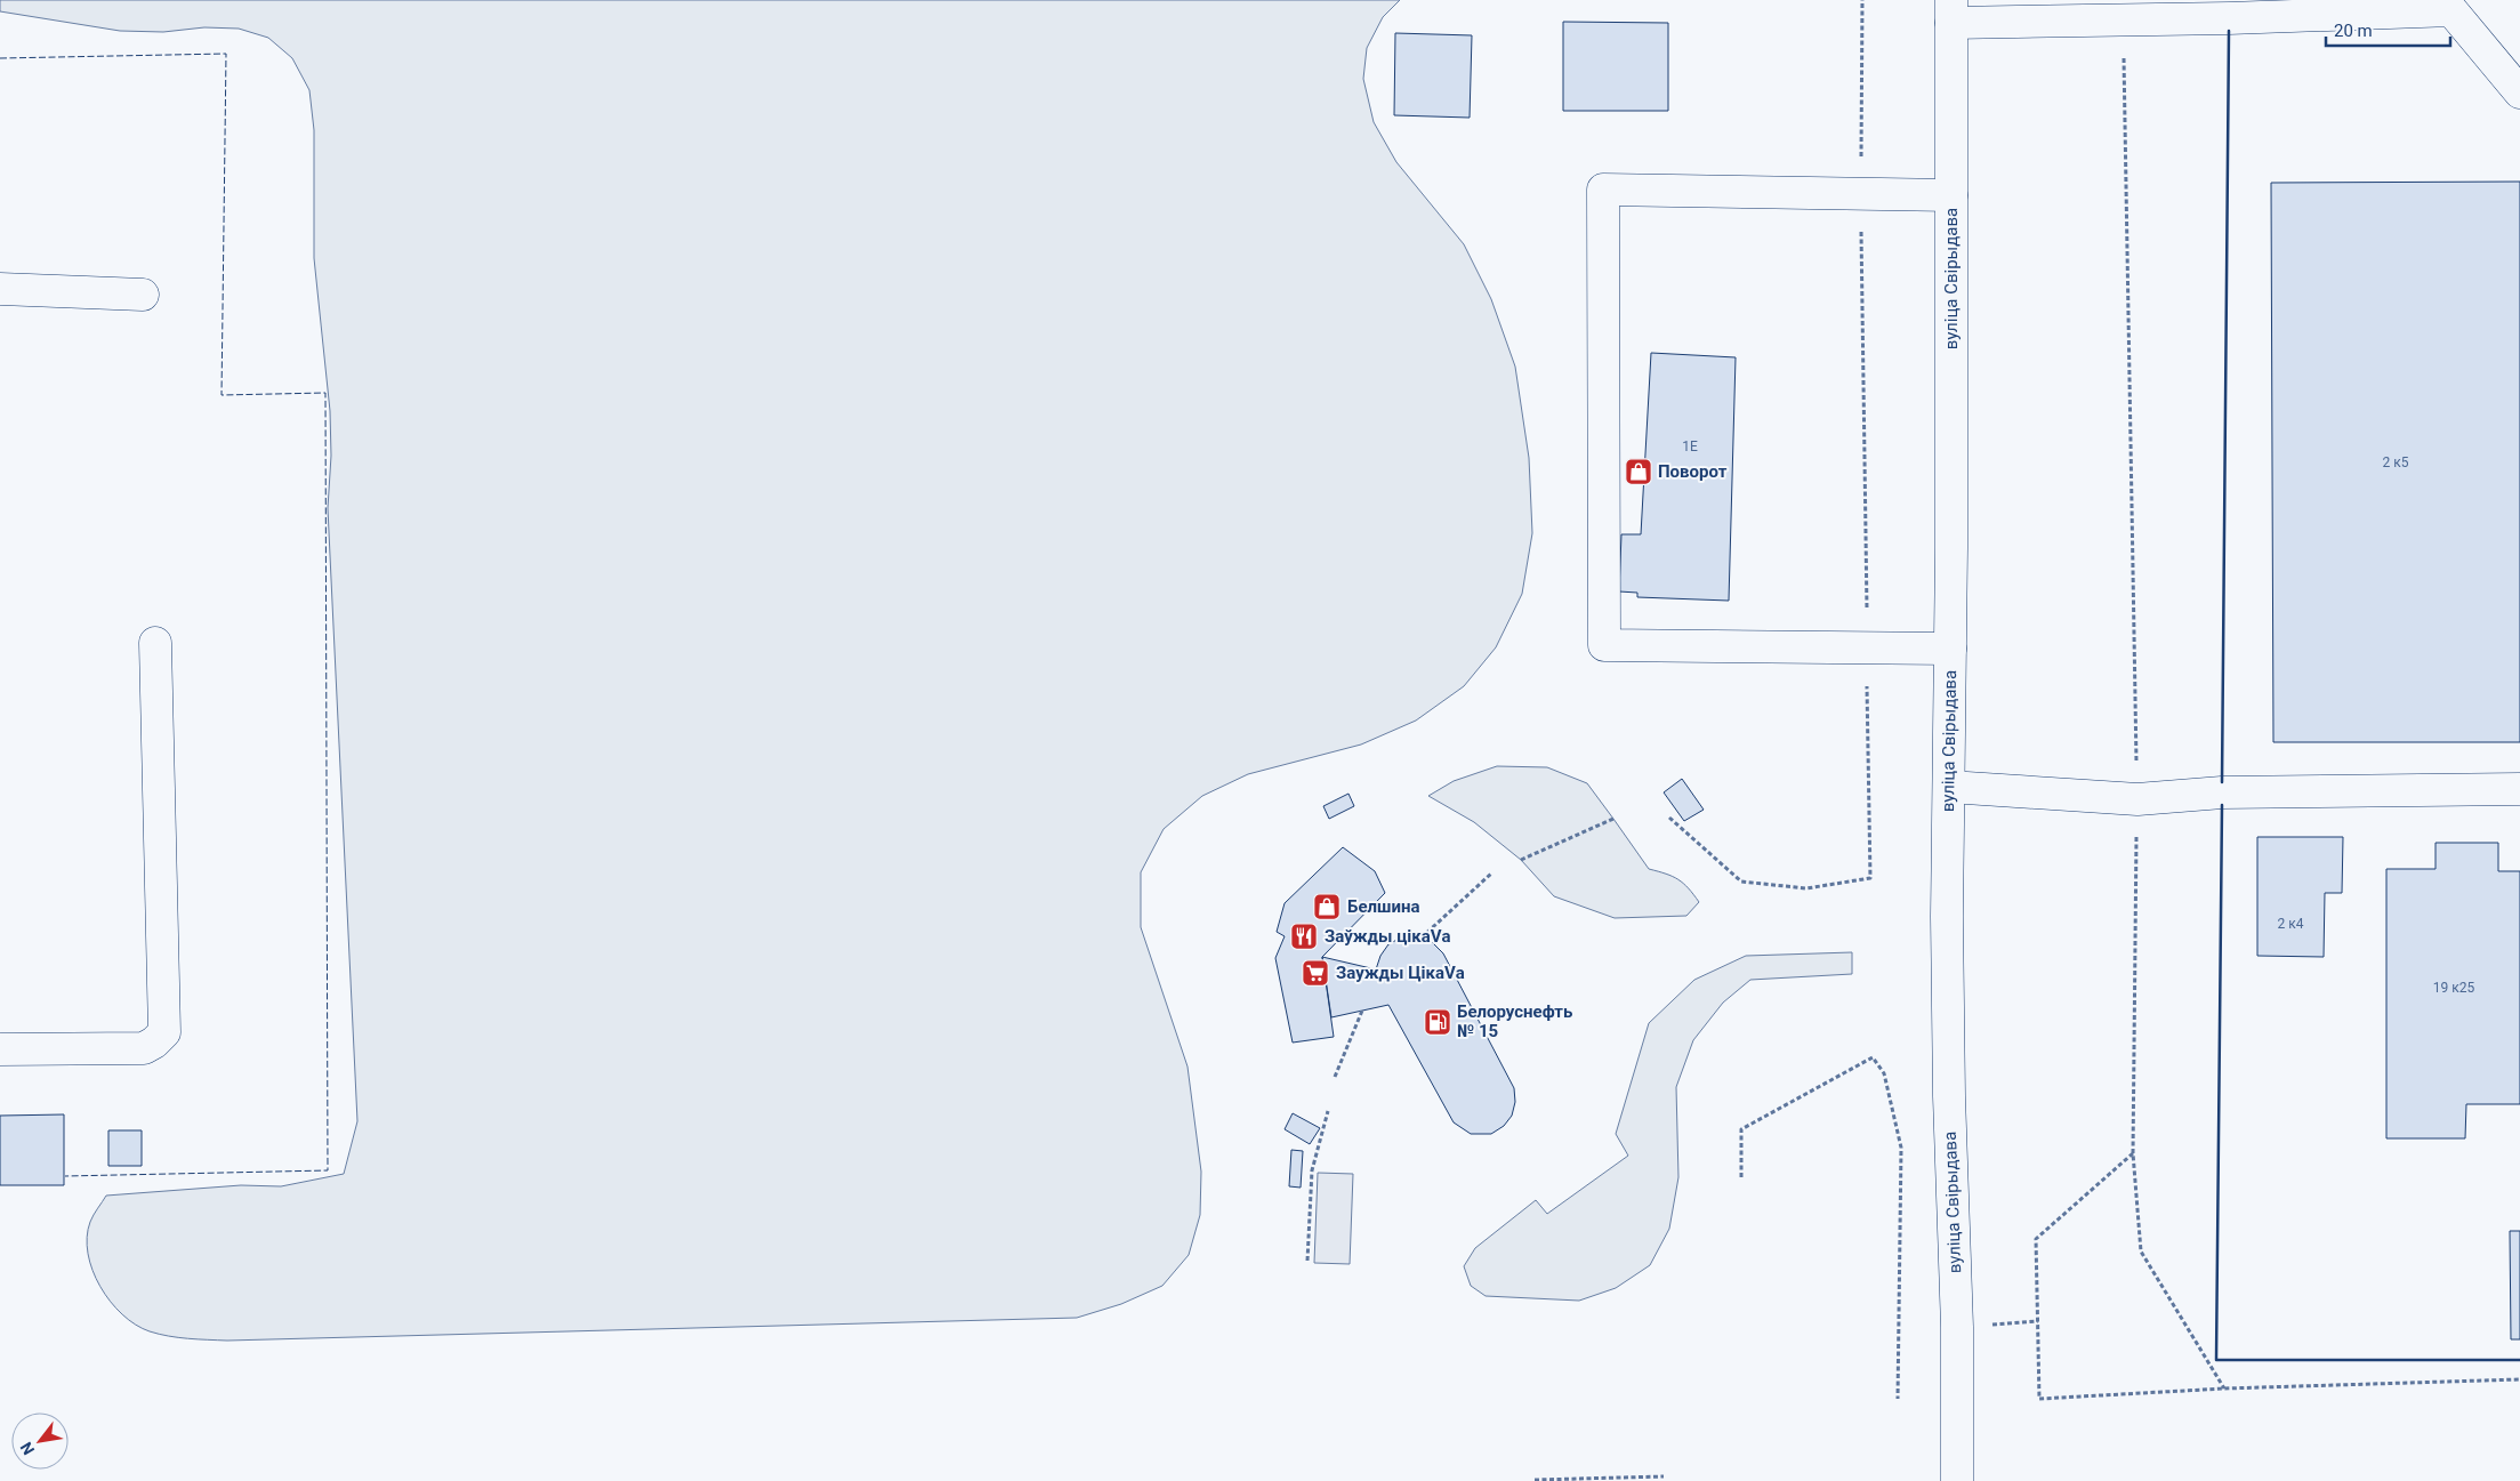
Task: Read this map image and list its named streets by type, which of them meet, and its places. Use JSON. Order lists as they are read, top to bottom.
{
  "streets": {
    "main road": ["вуліца Свірыдава"]
  },
  "places": {
    "shop": ["Поворот", "Белшина"],
    "restaurant": ["Заўжды цікаVа"],
    "supermarket": ["Заужды ЦікаVа"],
    "fuel station": ["Белоруснефть № 15"]
  },
  "house_numbers": [
    "1Е",
    "2 к5",
    "2 к4",
    "19 к25"
  ],
  "scale_bar": "20 m",
  "north": "bottom left"
}
